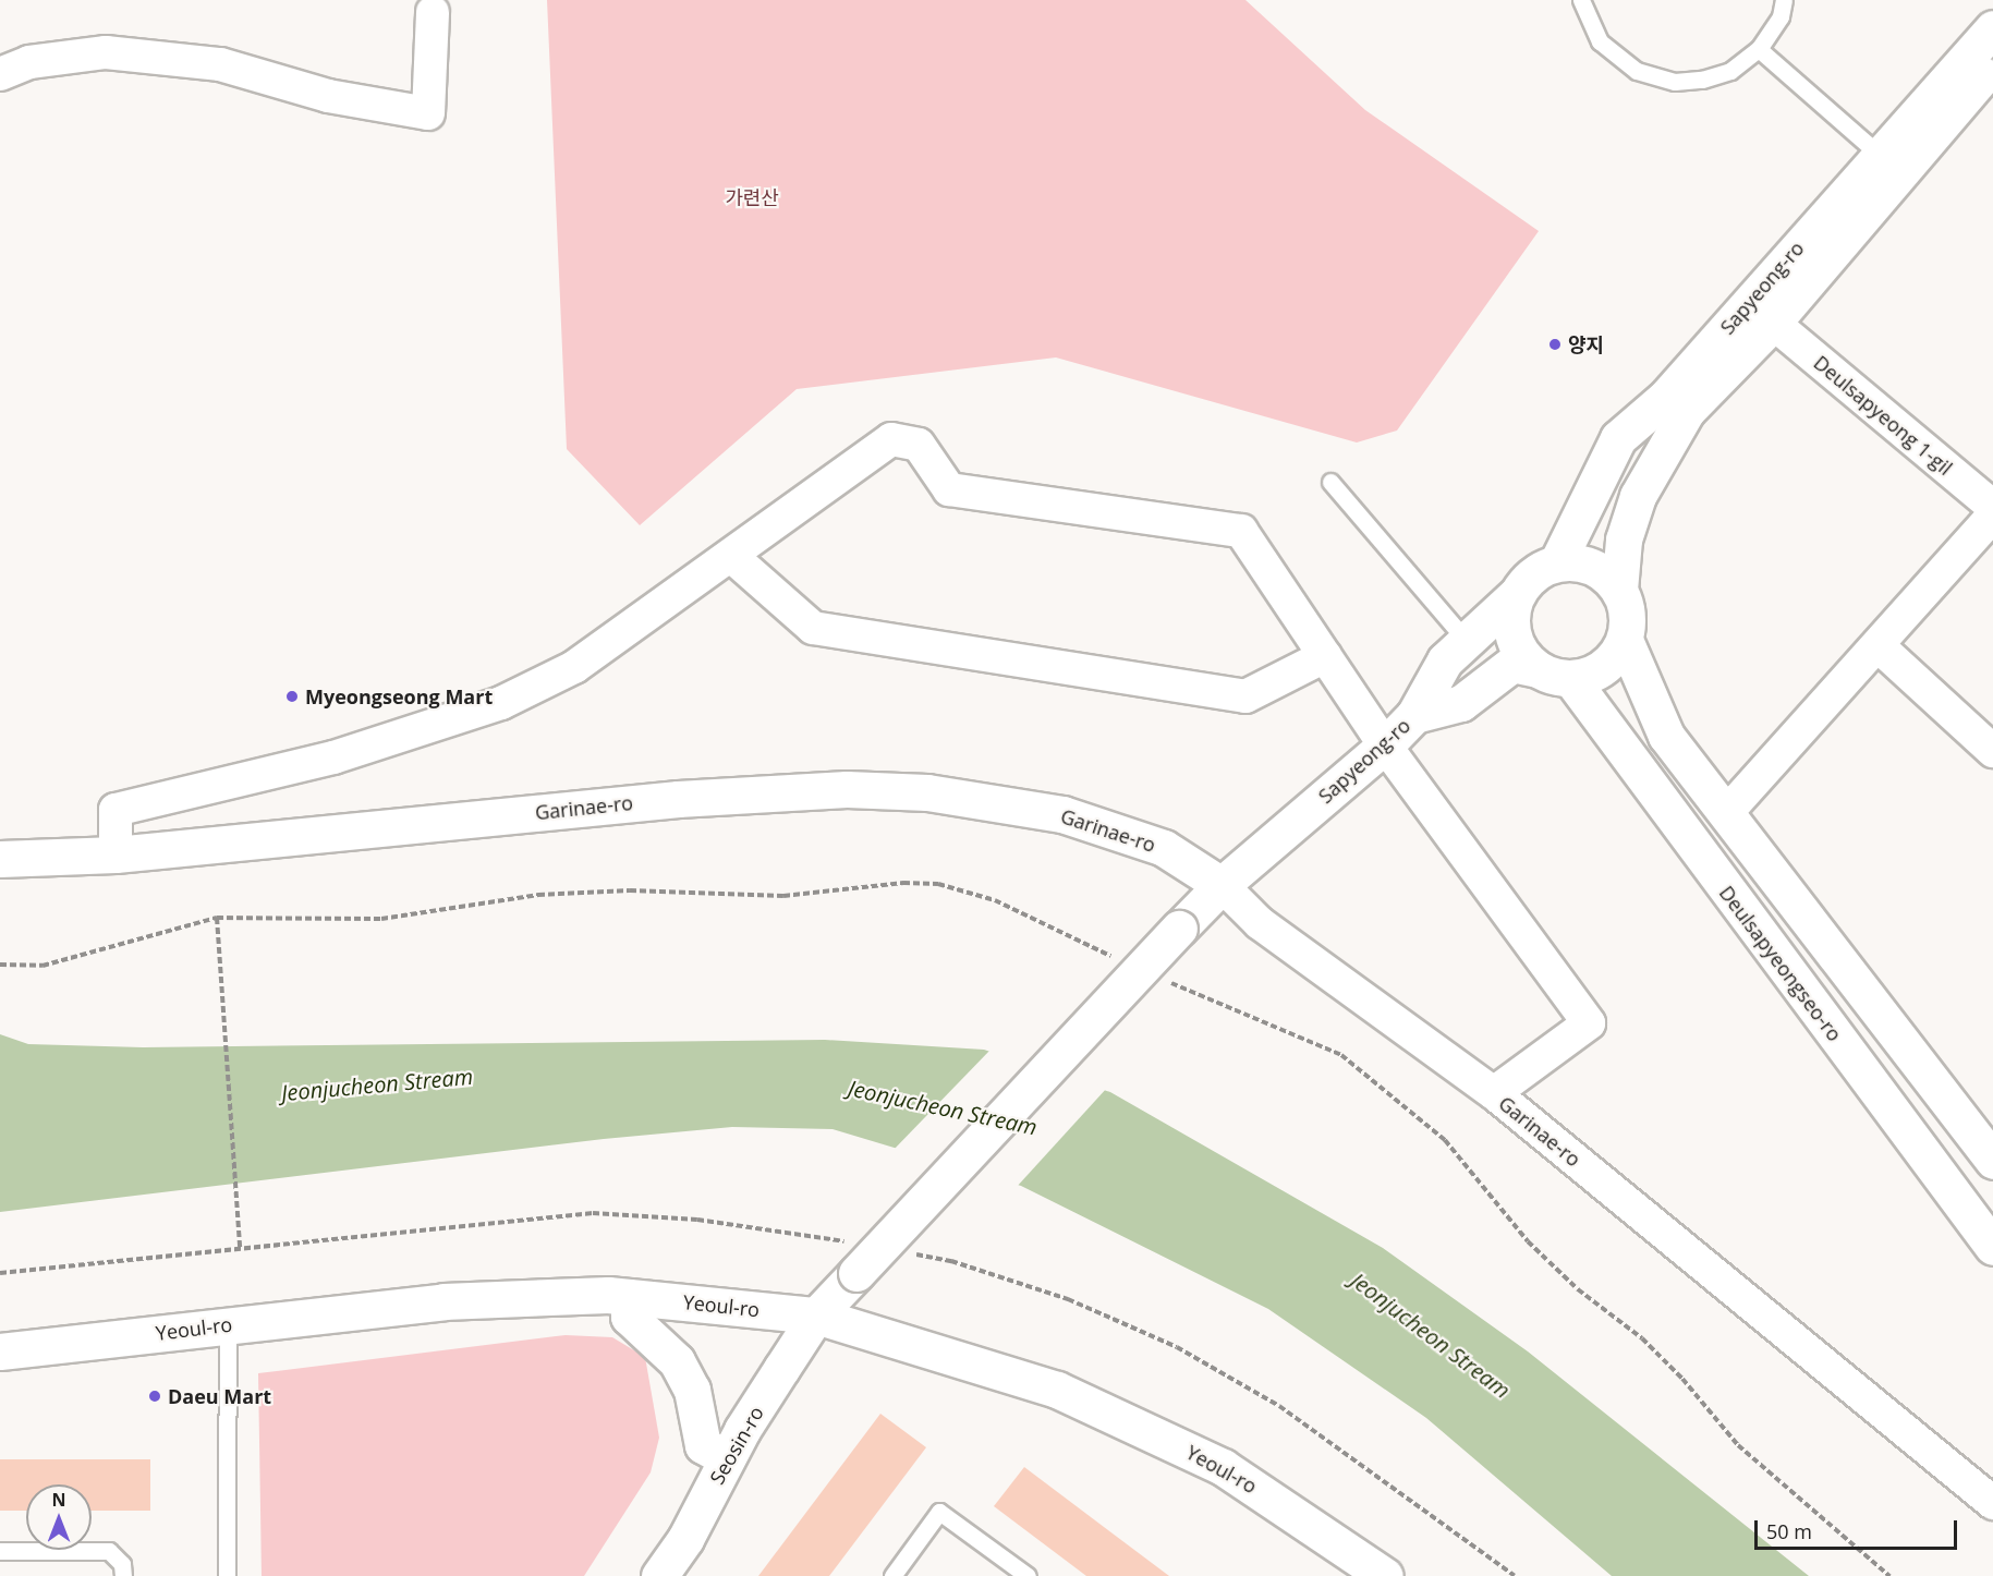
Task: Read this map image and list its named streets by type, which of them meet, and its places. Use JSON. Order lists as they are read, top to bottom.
{
  "streets": {
    "street": [
      "Sapyeong-ro",
      "Deulsapyeong 1-gil",
      "Garinae-ro",
      "Deulsapyeongseo-ro",
      "Yeoul-ro",
      "Seosin-ro"
    ]
  },
  "crossings": [
    ["Sapyeong-ro", "Deulsapyeong 1-gil"],
    ["Sapyeong-ro", "Garinae-ro"],
    ["Sapyeong-ro", "Deulsapyeongseo-ro"],
    ["Sapyeong-ro", "Seosin-ro"],
    ["Yeoul-ro", "Seosin-ro"]
  ],
  "water": ["Jeonjucheon Stream"],
  "parks": ["가련산"],
  "places": ["양지", "Myeongseong Mart", "Daeu Mart"],
  "scale_bar": "50 m",
  "north": "top"
}
